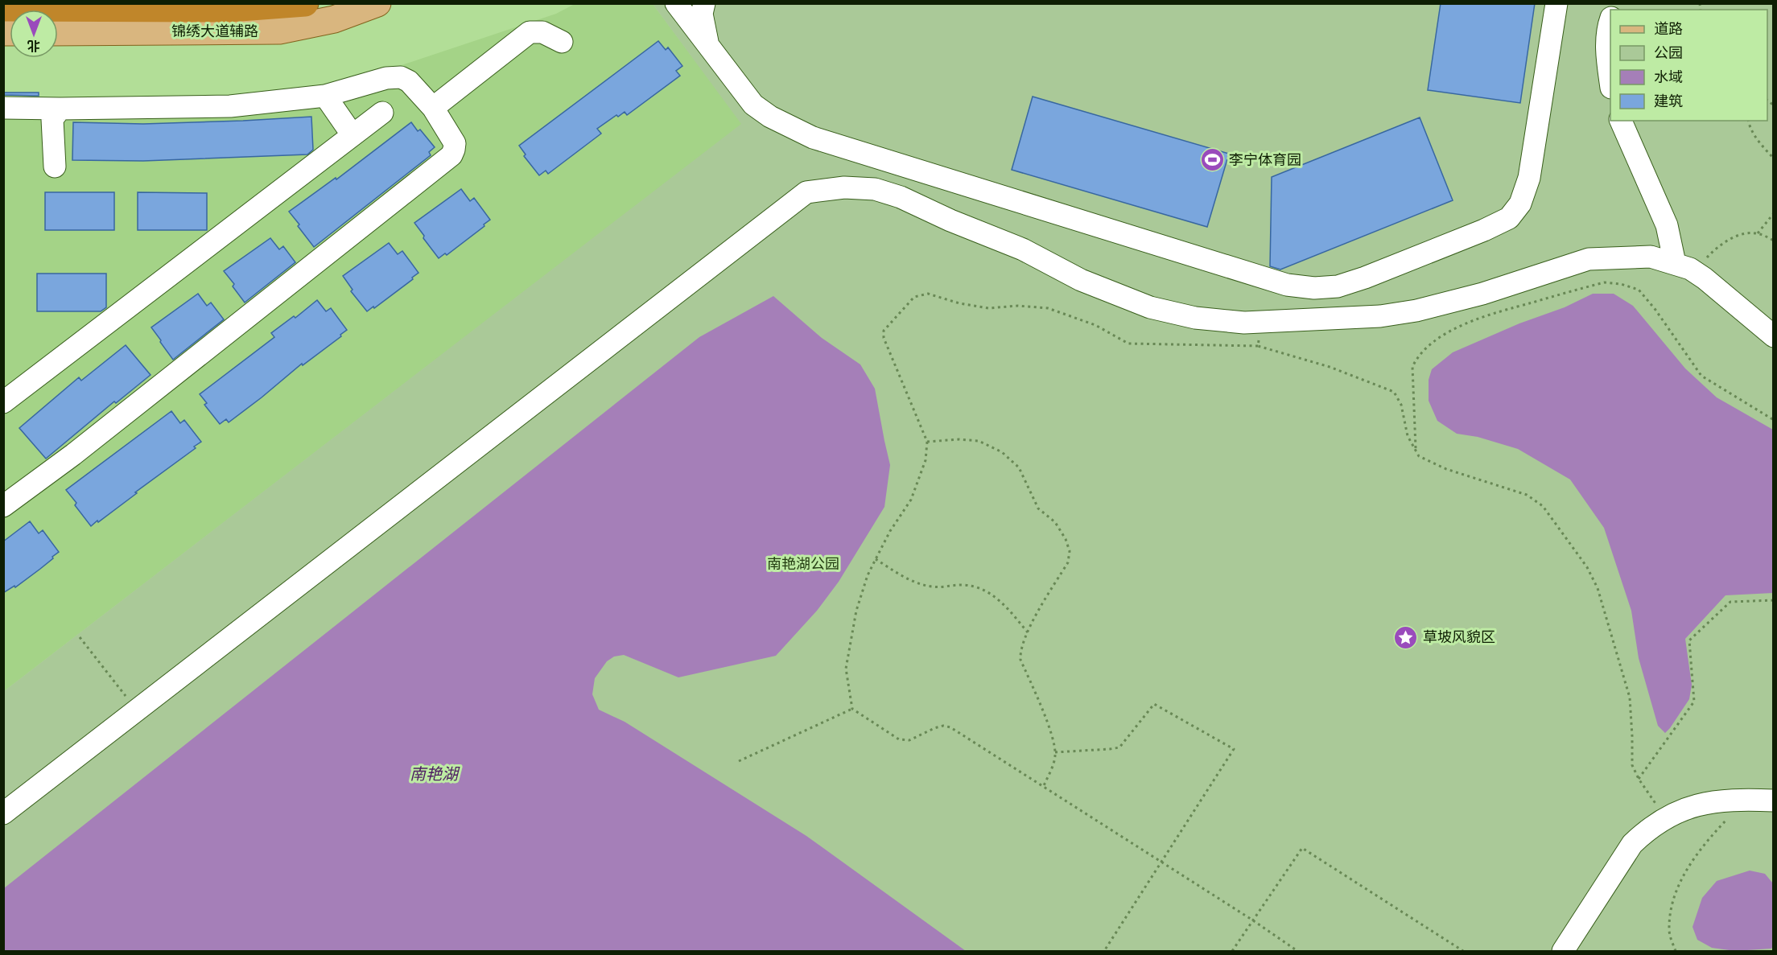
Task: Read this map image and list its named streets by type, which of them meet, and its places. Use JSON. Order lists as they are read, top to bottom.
{
  "streets": {
    "main road": ["锦绣大道辅路"]
  },
  "water": ["南艳湖"],
  "parks": ["南艳湖公园"],
  "places": {
    "sports": ["李宁体育园"],
    "place": ["草坡风貌区"]
  },
  "legend": [
    "道路",
    "公园",
    "水域",
    "建筑"
  ],
  "north": "bottom"
}
